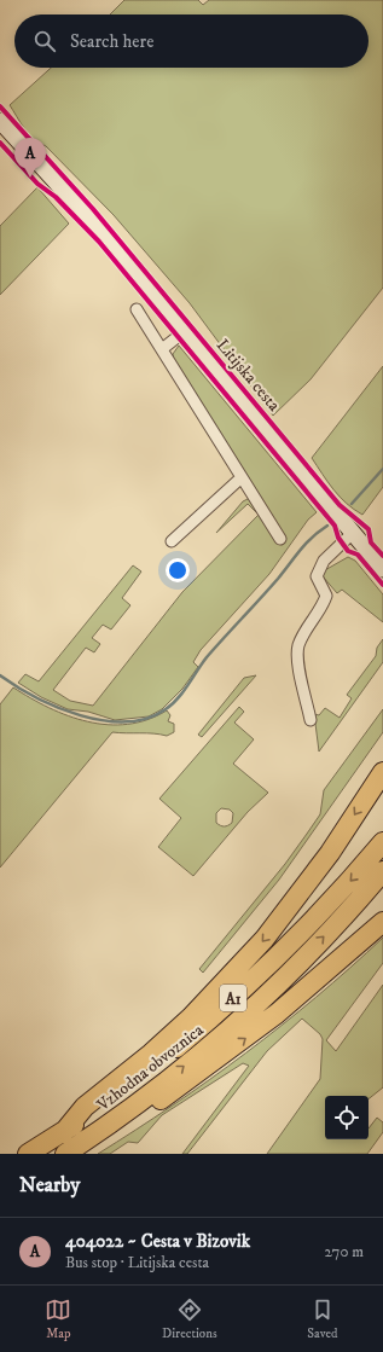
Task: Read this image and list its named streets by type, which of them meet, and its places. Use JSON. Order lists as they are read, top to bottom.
{
  "streets": {
    "highway": ["A1", "Vzhodna obvoznica"],
    "main road": ["Litijska cesta"]
  },
  "page": {
    "search": "Search here",
    "pins": "A",
    "heading": "Nearby",
    "list": [
      {
        "mark": "A",
        "name": "404022 ~ Cesta v Bizovik",
        "note": "Bus stop · Litijska cesta",
        "value": "270 m"
      }
    ],
    "nav": ["Map", "Directions", "Saved"]
  }
}
